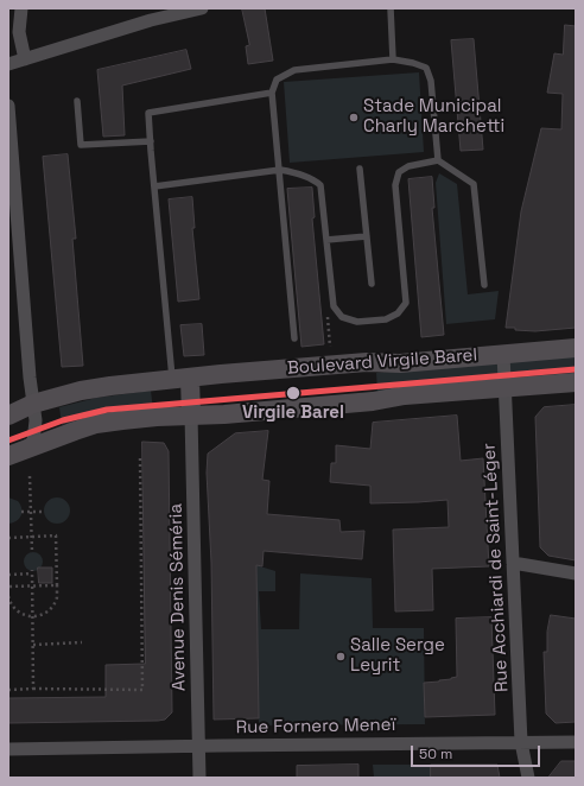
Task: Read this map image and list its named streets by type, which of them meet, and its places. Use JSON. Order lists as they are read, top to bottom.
{
  "streets": {
    "main road": ["Boulevard Virgile Barel"],
    "street": ["Rue Acchiardi de Saint-Léger", "Avenue Denis Séméria", "Rue Fornero Meneï"]
  },
  "crossings": [
    ["Boulevard Virgile Barel", "Rue Acchiardi de Saint-Léger"],
    ["Boulevard Virgile Barel", "Avenue Denis Séméria"],
    ["Rue Acchiardi de Saint-Léger", "Rue Fornero Meneï"],
    ["Avenue Denis Séméria", "Rue Fornero Meneï"]
  ],
  "places": ["Stade Municipal Charly Marchetti", "Virgile Barel", "Salle Serge Leyrit"],
  "scale_bar": "50 m"
}
